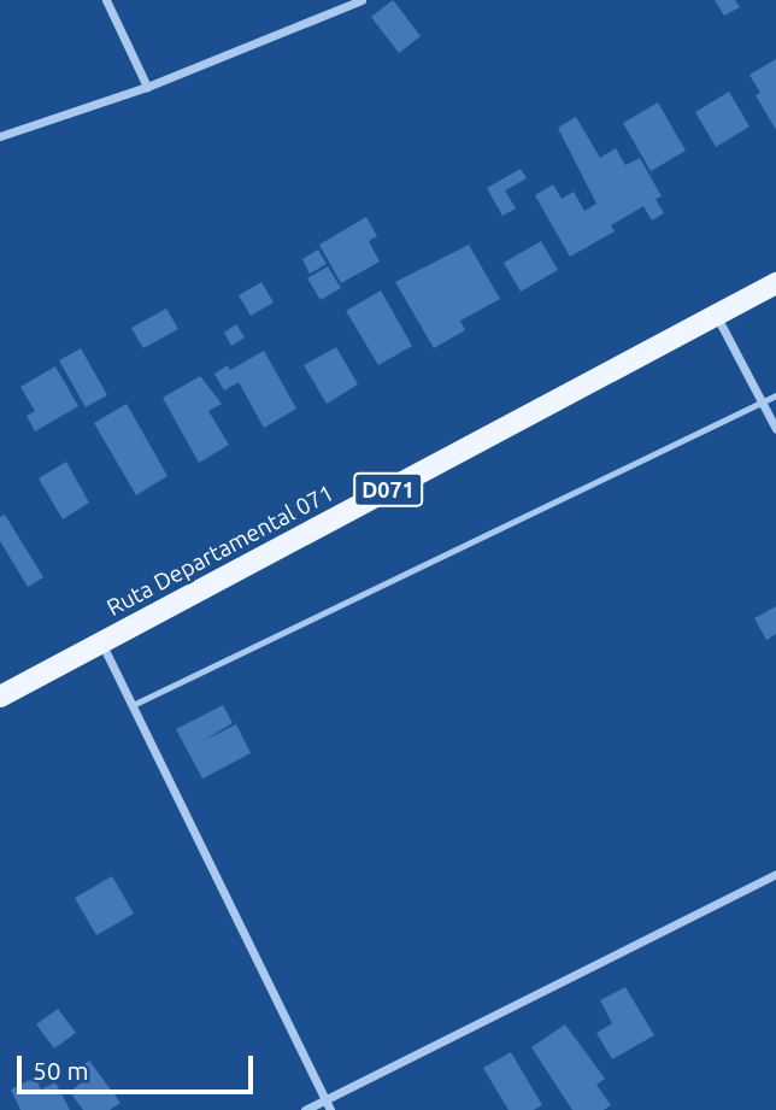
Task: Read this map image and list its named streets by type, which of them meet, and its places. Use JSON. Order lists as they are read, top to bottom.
{
  "streets": {
    "main road": ["D071", "Ruta Departamental 071"]
  },
  "scale_bar": "50 m"
}
